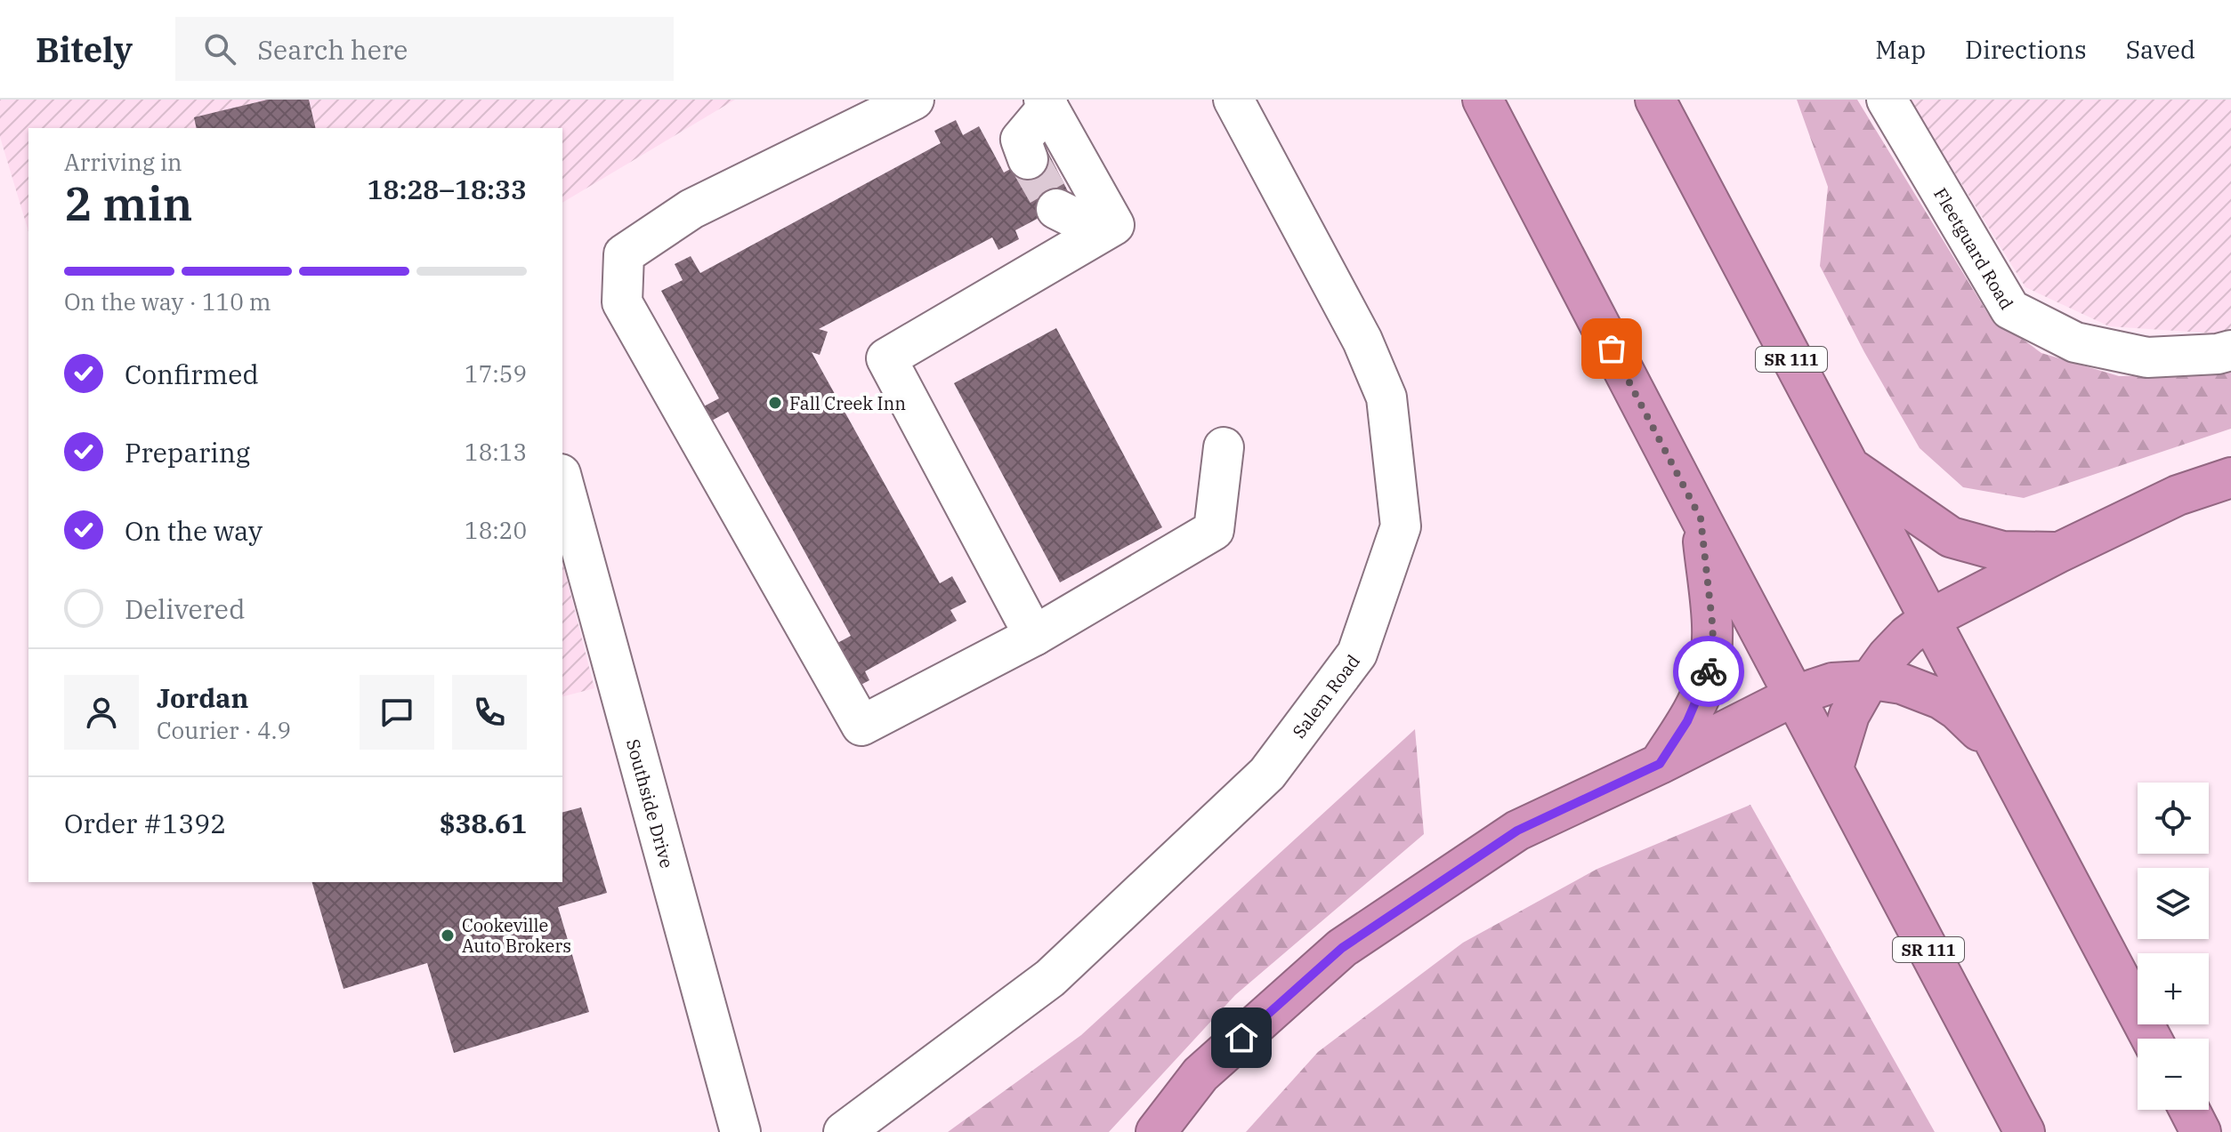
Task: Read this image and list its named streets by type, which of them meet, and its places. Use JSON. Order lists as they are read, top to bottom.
{
  "streets": {
    "highway": ["SR 111"],
    "street": ["Fleetguard Road", "Salem Road", "Southside Drive"]
  },
  "places": ["Fall Creek Inn", "Cookeville Auto Brokers"],
  "page": {
    "header": "Bitely",
    "search": "Search here",
    "nav": ["Map", "Directions", "Saved"],
    "heading": ["2 min", "Arriving in", "18:28–18:33"],
    "panel": [
      "Jordan",
      "Courier · 4.9",
      "Order #1392",
      "$38.61"
    ],
    "bar": "On the way · 110 m",
    "list": [
      ["Confirmed", "17:59"],
      ["Preparing", "18:13"],
      ["On the way", "18:20"],
      "Delivered"
    ],
    "map_buttons": ["+", "−"]
  }
}
